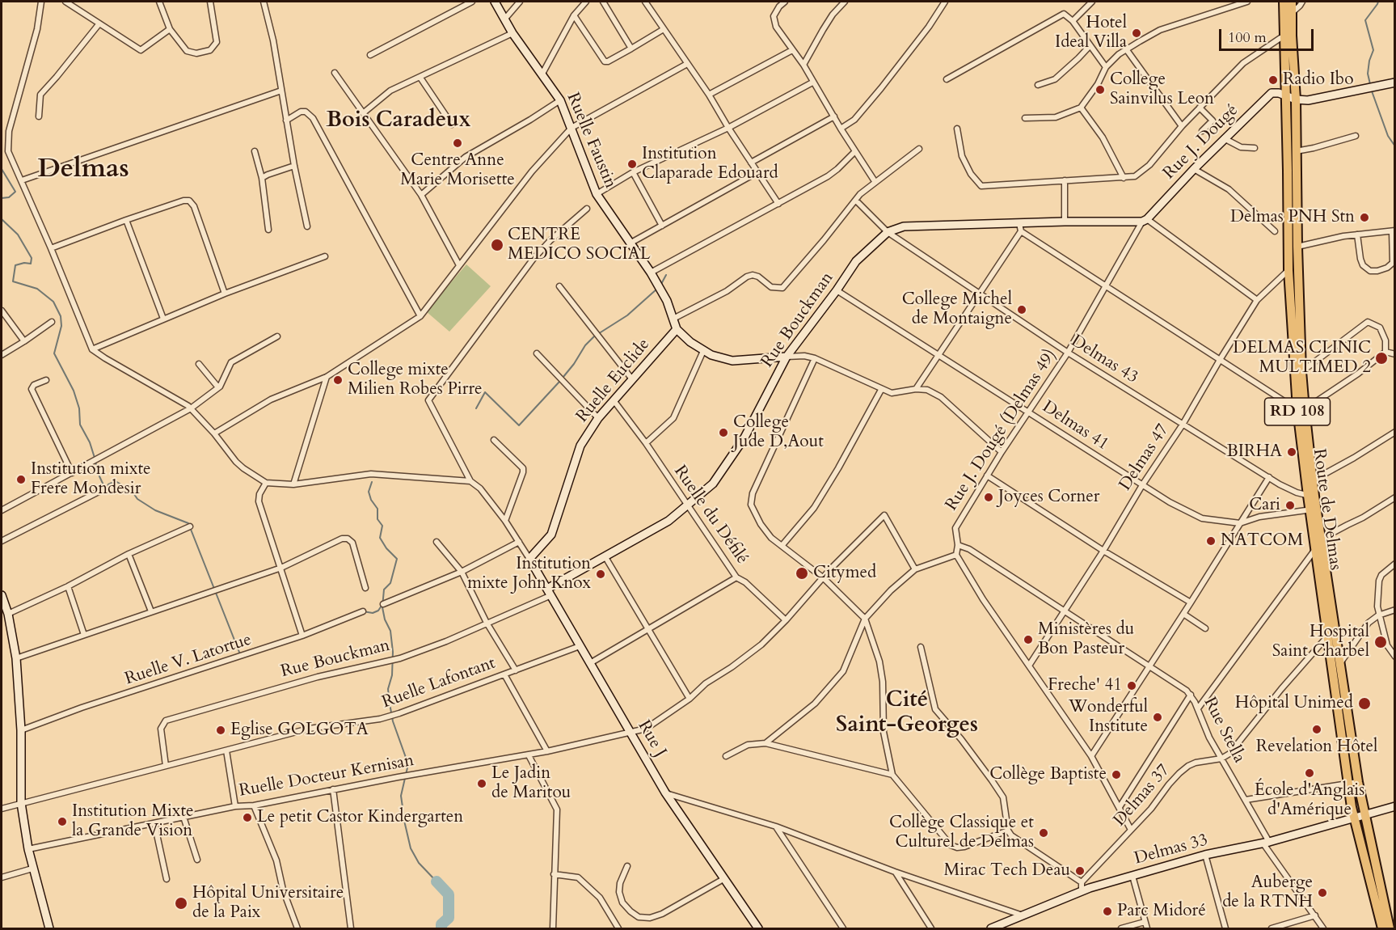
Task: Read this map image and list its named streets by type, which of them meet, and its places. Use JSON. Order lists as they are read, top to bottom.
{
  "streets": {
    "main road": ["RD 108", "Route de Delmas"],
    "street": [
      "Ruelle Faustin",
      "Rue J. Dougé",
      "Rue Bouckman",
      "Delmas 43",
      "Ruelle Euclide",
      "Delmas 41",
      "Rue J. Dougé (Delmas 49)",
      "Delmas 47",
      "Ruelle du Défilé",
      "Ruelle V. Latortue",
      "Ruelle Lafontant",
      "Rue Stella",
      "Rue J",
      "Ruelle Docteur Kernisan",
      "Delmas 37",
      "Delmas 33"
    ]
  },
  "crossings": [
    ["Ruelle Faustin", "Ruelle Euclide"],
    ["Rue J. Dougé", "Rue Bouckman"],
    ["Rue J. Dougé", "Rue J. Dougé (Delmas 49)"],
    ["Rue J. Dougé", "Route de Delmas"],
    ["Rue Bouckman", "Delmas 43"],
    ["Rue Bouckman", "Delmas 41"],
    ["Rue Bouckman", "Rue J. Dougé (Delmas 49)"],
    ["Rue Bouckman", "Ruelle du Défilé"],
    ["Rue Bouckman", "Ruelle Lafontant"],
    ["Rue Bouckman", "Rue J"],
    ["Delmas 43", "Rue J. Dougé (Delmas 49)"],
    ["Delmas 43", "Delmas 47"],
    ["Delmas 43", "Route de Delmas"],
    ["Ruelle Euclide", "Ruelle du Défilé"],
    ["Ruelle Euclide", "Rue J"],
    ["Delmas 41", "Rue J. Dougé (Delmas 49)"],
    ["Delmas 41", "Delmas 47"],
    ["Delmas 41", "Route de Delmas"],
    ["Rue J. Dougé (Delmas 49)", "Rue Stella"],
    ["Delmas 47", "Route de Delmas"],
    ["Delmas 47", "Rue Stella"],
    ["Route de Delmas", "Delmas 33"],
    ["Ruelle Lafontant", "Rue J"],
    ["Rue Stella", "Delmas 37"],
    ["Rue Stella", "Delmas 33"],
    ["Rue J", "Ruelle Docteur Kernisan"]
  ],
  "districts": ["Bois Caradeux", "Delmas", "Cité Saint-Georges"],
  "places": [
    "Hotel Ideal Villa",
    "Radio Ibo",
    "College Sainvilus Leon",
    "Centre Anne Marie Morisette",
    "Institution Claparade Edouard",
    "Delmas PNH Stn",
    "CENTRE MEDICO SOCIAL",
    "College Michel de Montaigne",
    "DELMAS CLINIC MULTIMED 2",
    "College mixte Milien Robes Pirre",
    "College Jude D,Aout",
    "BIRHA",
    "Institution mixte Frere Mondesir",
    "Joyces Corner",
    "Cari",
    "NATCOM",
    "Citymed",
    "Institution mixte John Knox",
    "Ministères du Bon Pasteur",
    "Hospital Saint Charbel",
    "Freche' 41",
    "Hôpital Unimed",
    "Wonderful Institute",
    "Revelation Hôtel",
    "Eglise GOLGOTA",
    "École d'Anglais d'Amérique",
    "Collège Baptiste",
    "Le Jadin de Maritou",
    "Le petit Castor Kindergarten",
    "Institution Mixte la Grande Vision",
    "Collège Classique et Culturel de Delmas",
    "Mirac Tech Deau",
    "Auberge de la RTNH",
    "Hôpital Universitaire de la Paix",
    "Parc Midoré"
  ],
  "scale_bar": "100 m"
}
